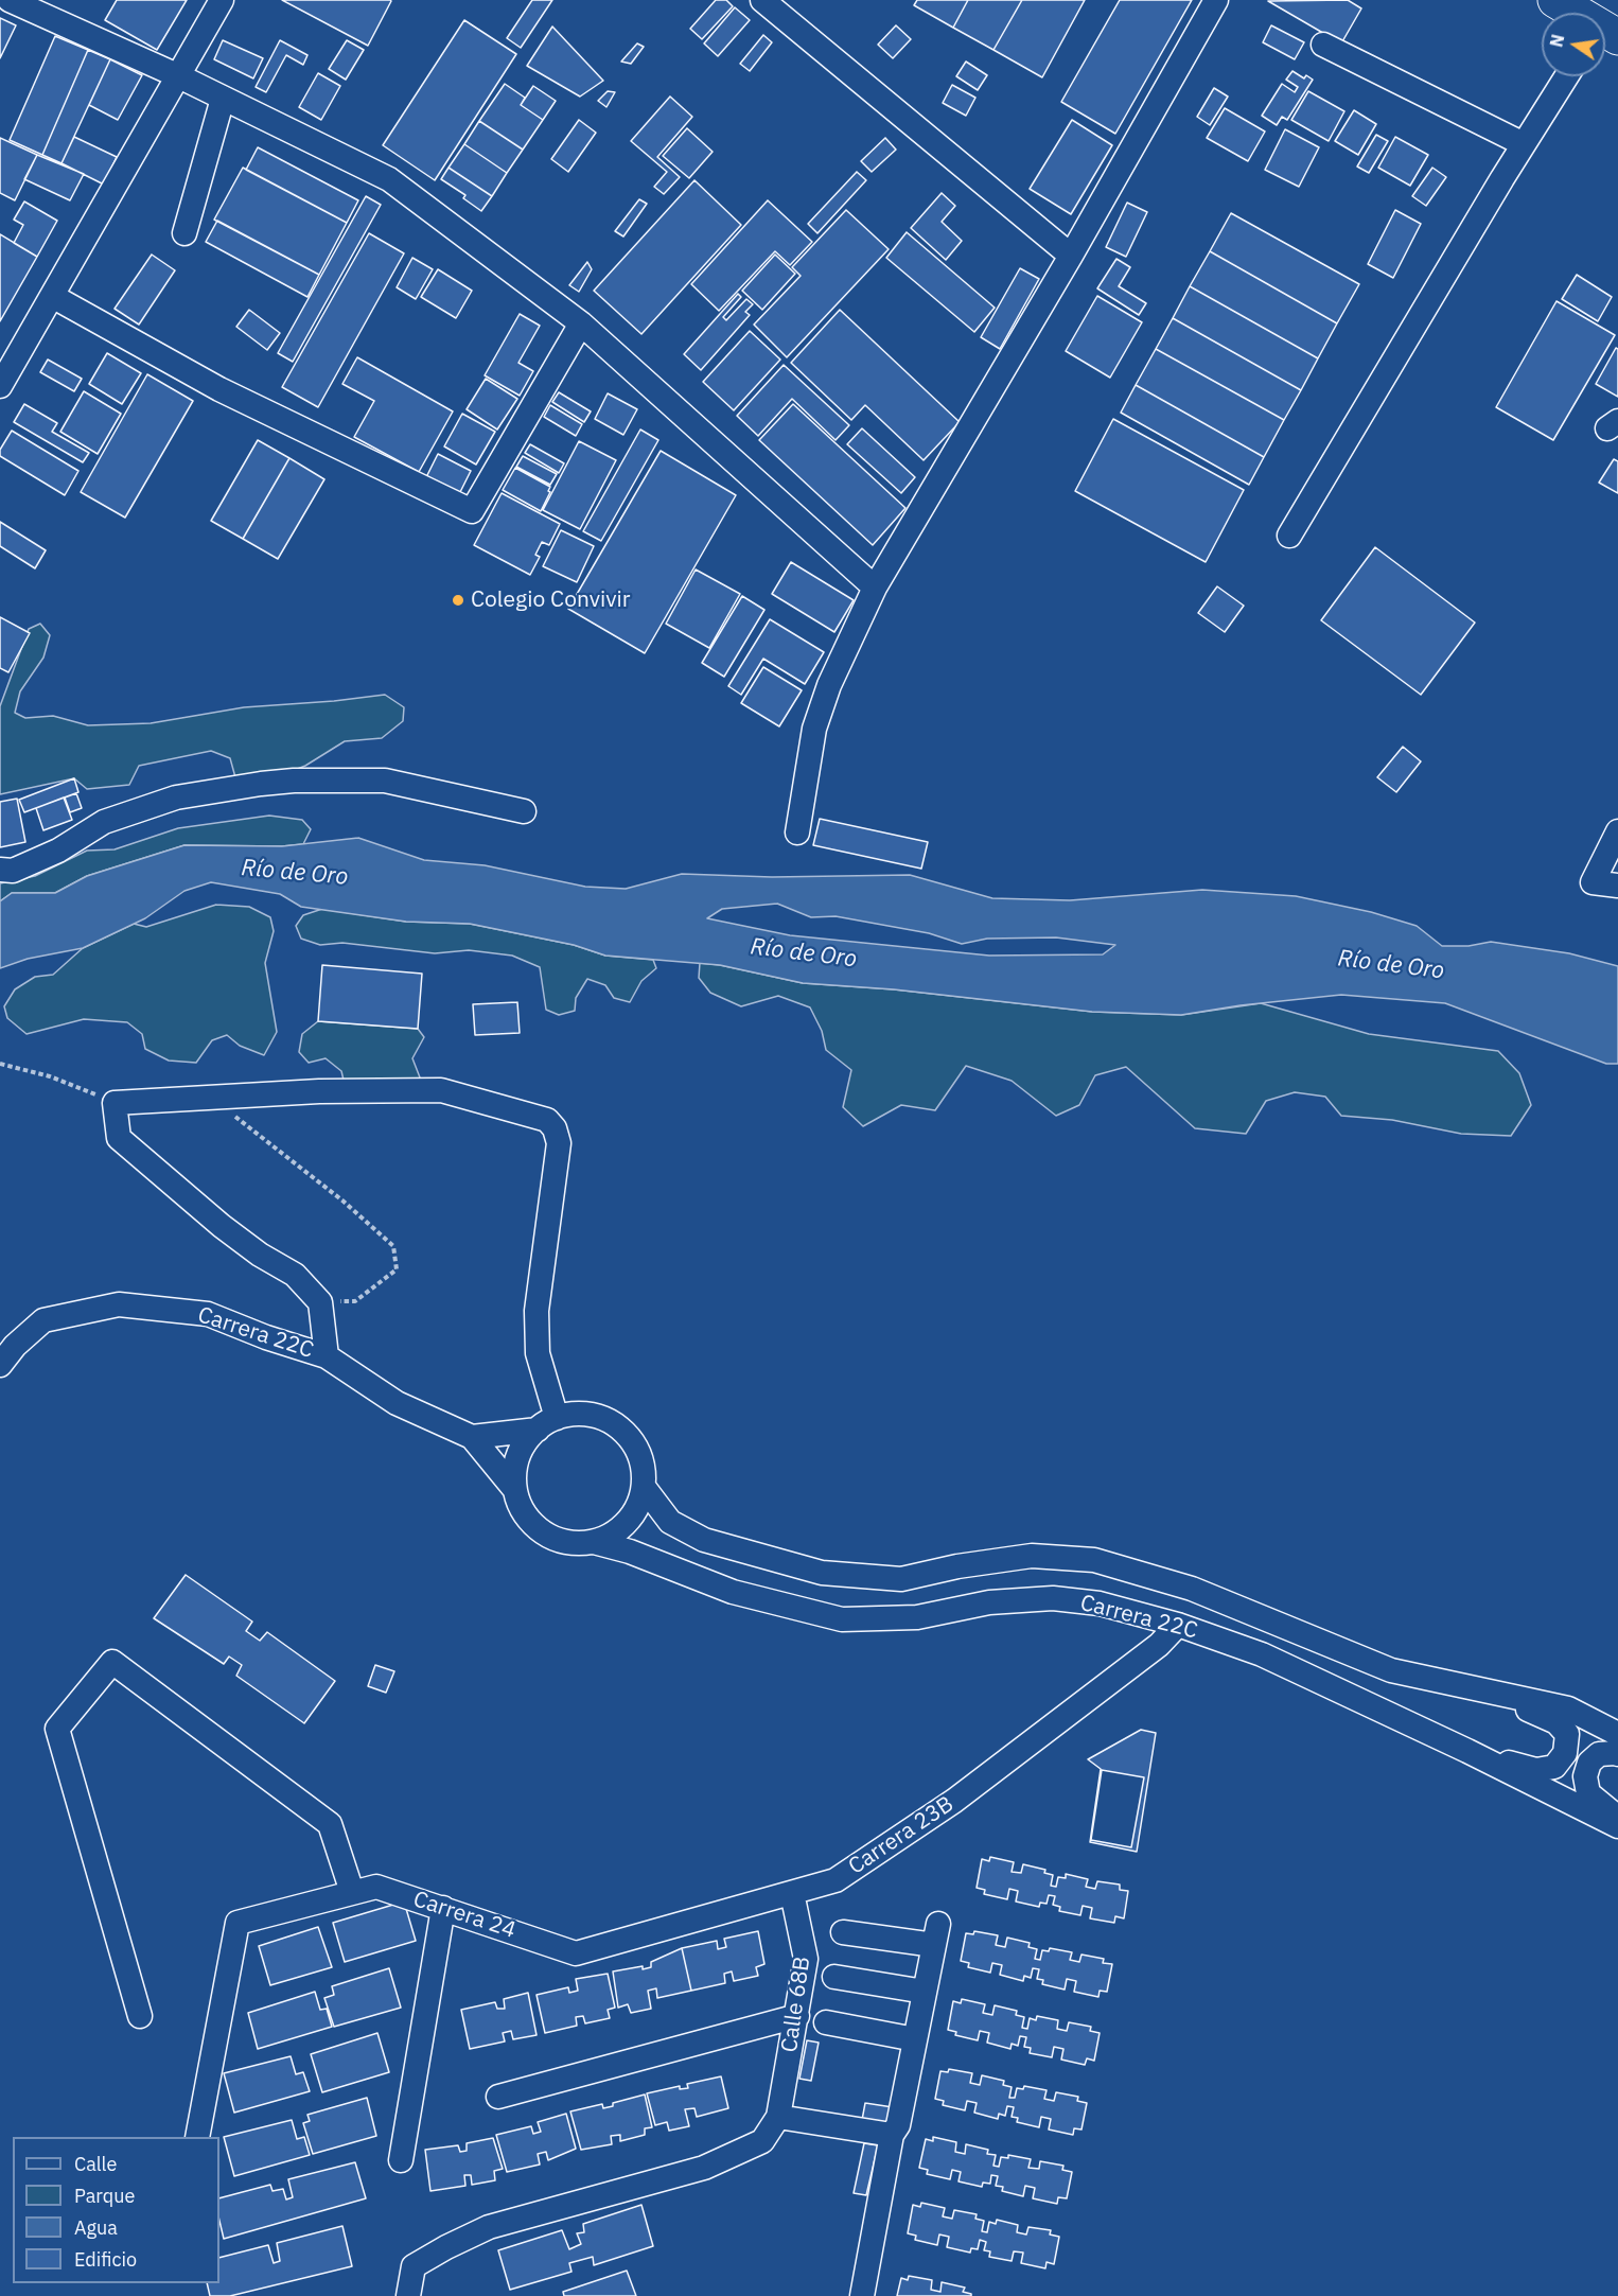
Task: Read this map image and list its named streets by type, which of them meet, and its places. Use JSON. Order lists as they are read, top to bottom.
{
  "streets": {
    "street": [
      "Carrera 22C",
      "Carrera 23B",
      "Carrera 24",
      "Calle 68B"
    ]
  },
  "crossings": [
    ["Carrera 22C", "Carrera 23B"],
    ["Carrera 23B", "Carrera 24"],
    ["Carrera 23B", "Calle 68B"]
  ],
  "water": ["Río de Oro"],
  "places": ["Colegio Convivir"],
  "legend": [
    "Calle",
    "Parque",
    "Agua",
    "Edificio"
  ],
  "north": "left"
}
